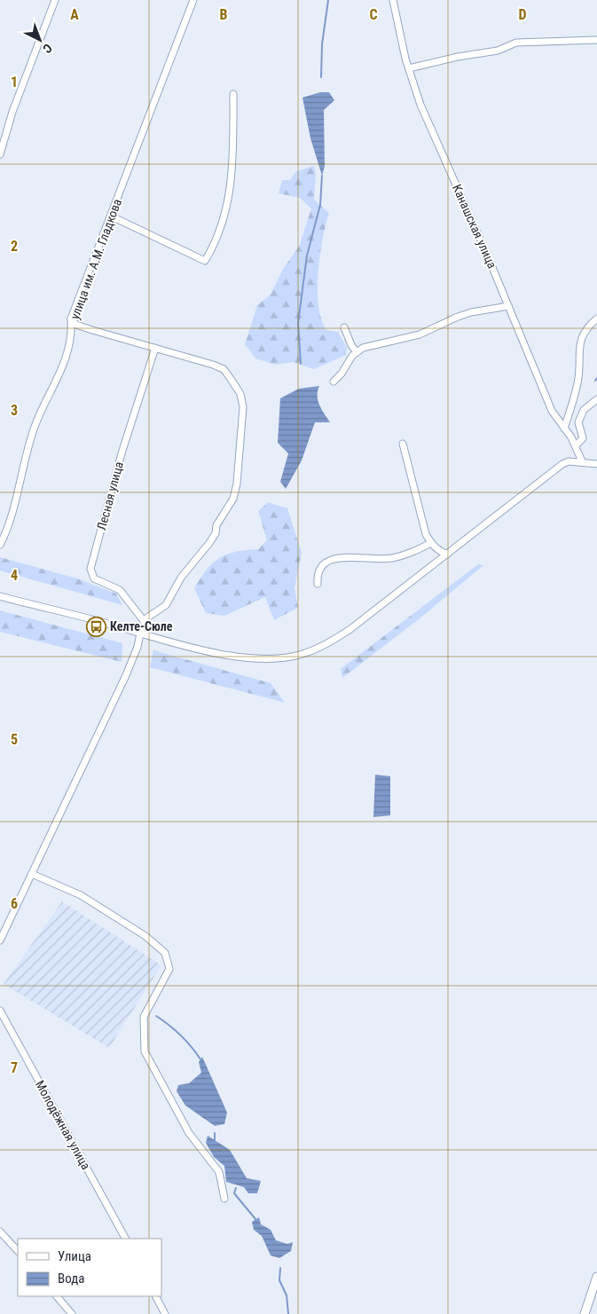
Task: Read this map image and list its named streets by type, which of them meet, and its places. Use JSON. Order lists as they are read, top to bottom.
{
  "streets": {
    "street": [
      "Канашская улица",
      "улица им. А.М. Гладкова",
      "Лесная улица",
      "Молодёжная улица"
    ]
  },
  "places": {
    "bus stop": ["Келте-Сюле"]
  },
  "legend": ["Улица", "Вода"],
  "north": "bottom right",
  "grid": {
    "columns": [
      "A",
      "B",
      "C",
      "D"
    ],
    "rows": [
      "1",
      "2",
      "3",
      "4",
      "5",
      "6",
      "7"
    ]
  }
}
